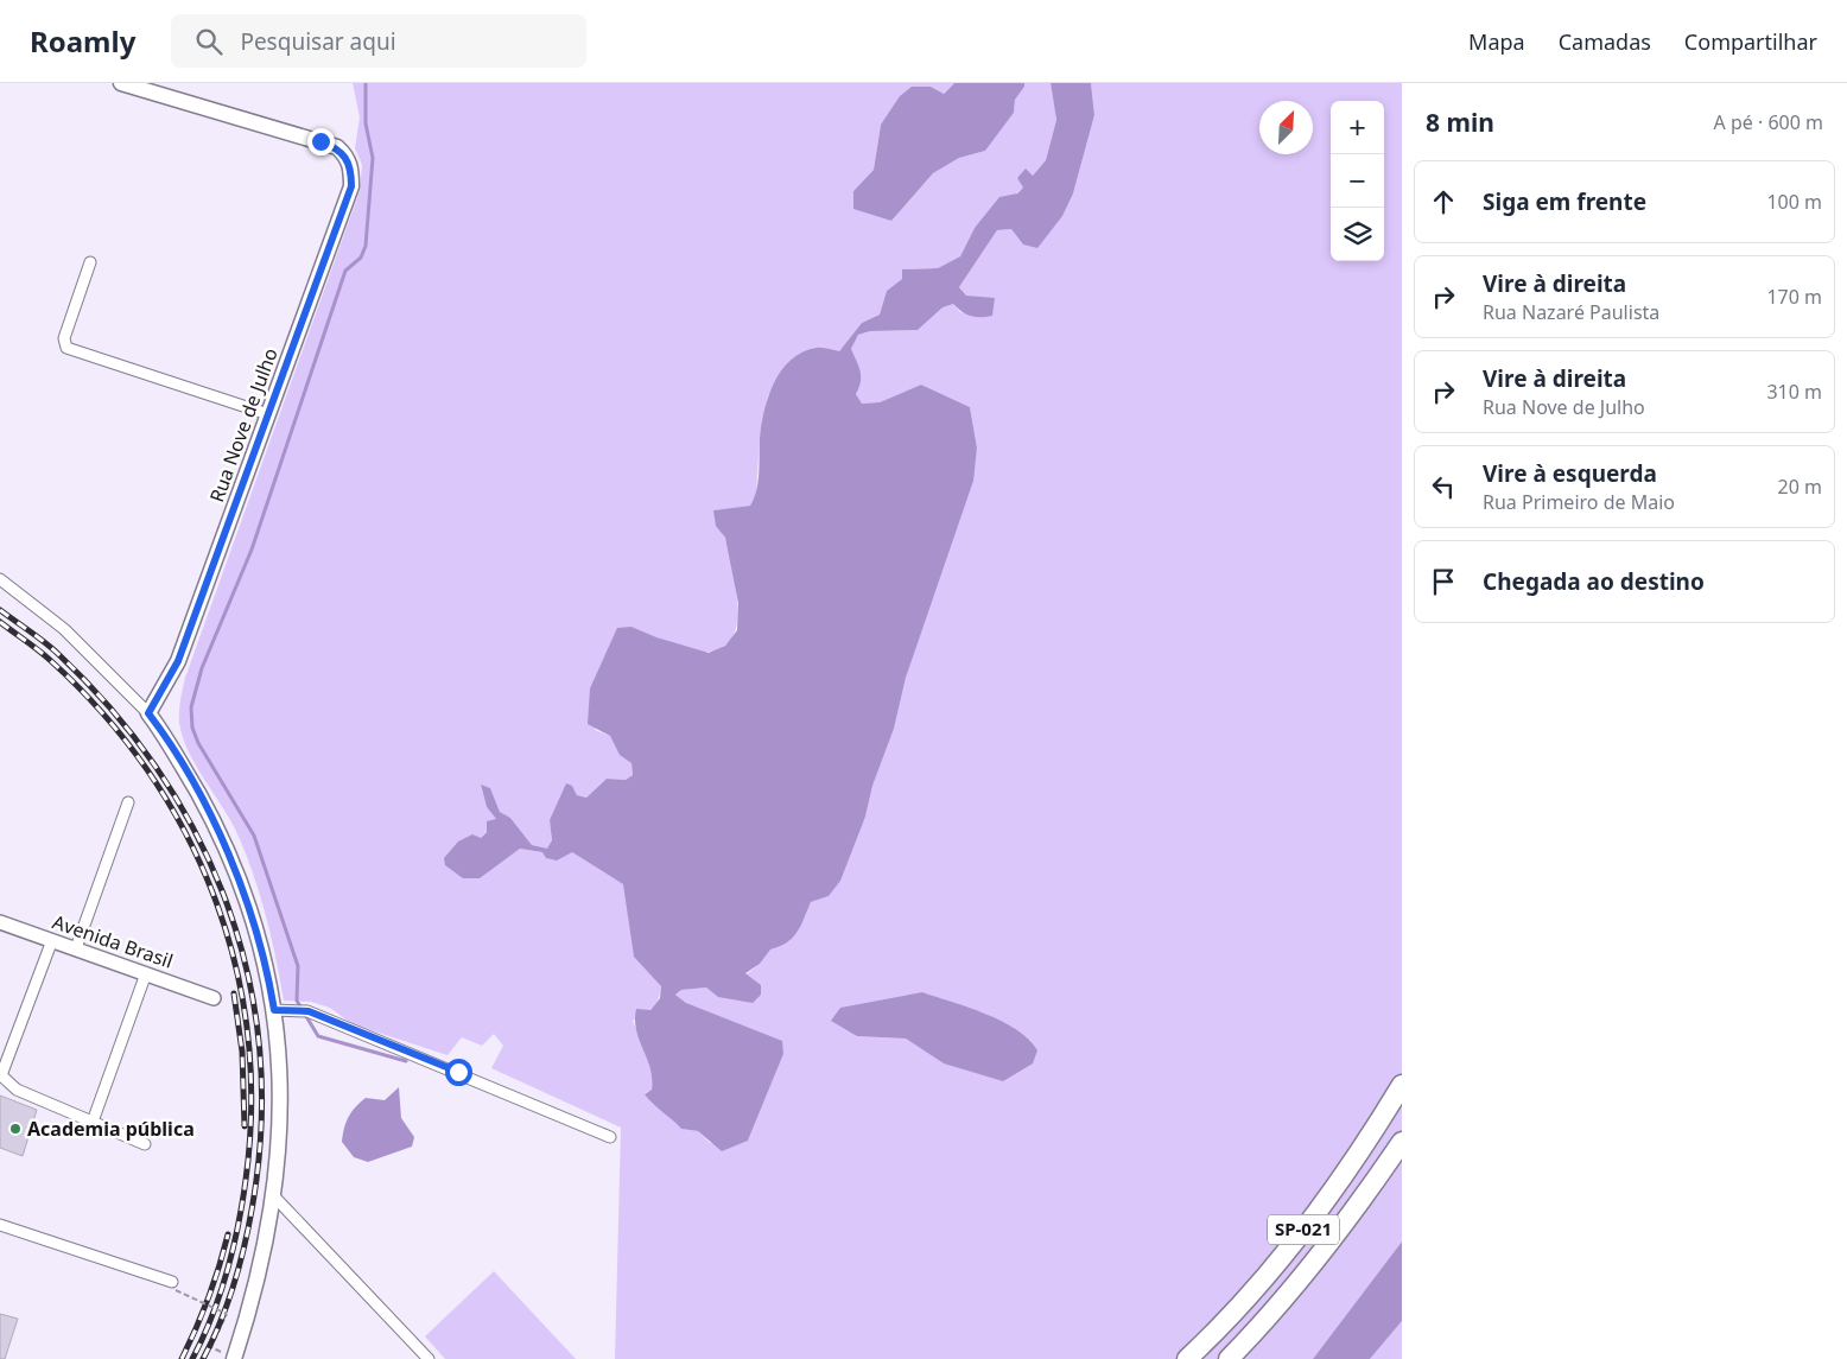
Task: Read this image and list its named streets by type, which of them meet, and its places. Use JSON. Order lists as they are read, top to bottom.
{
  "streets": {
    "highway": ["SP-021"],
    "main road": ["Rua Nove de Julho"],
    "street": ["Avenida Brasil"]
  },
  "places": ["Academia pública"],
  "north": "top right",
  "page": {
    "header": "Roamly",
    "search": "Pesquisar aqui",
    "nav": ["Mapa", "Camadas", "Compartilhar"],
    "heading": ["8 min", "A pé · 600 m"],
    "map_buttons": ["+", "−"],
    "list": [
      ["Siga em frente", "100 m"],
      ["Vire à direita", "Rua Nazaré Paulista", "170 m"],
      ["Vire à direita", "Rua Nove de Julho", "310 m"],
      ["Vire à esquerda", "Rua Primeiro de Maio", "20 m"],
      "Chegada ao destino"
    ]
  }
}
